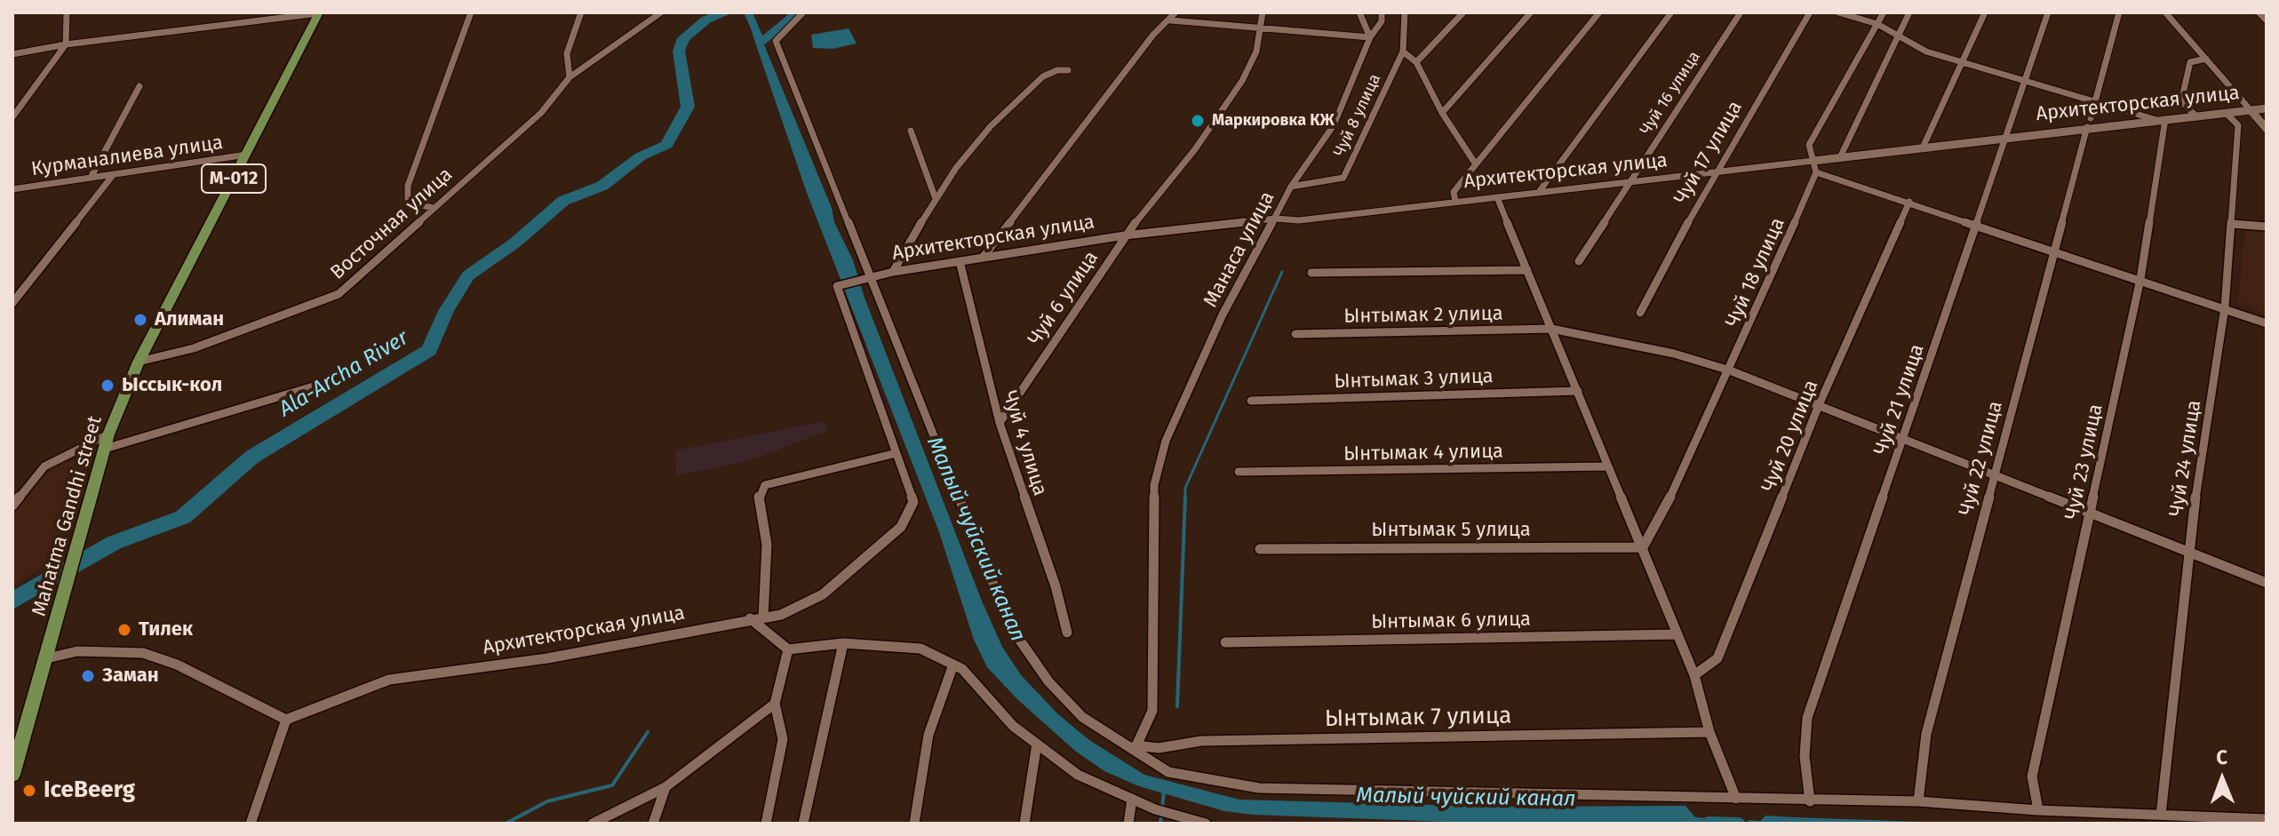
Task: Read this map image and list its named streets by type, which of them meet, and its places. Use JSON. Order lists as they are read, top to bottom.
{
  "streets": {
    "main road": ["М-012", "Mahatma Gandhi street"],
    "street": [
      "Чуй 16 улица",
      "Архитекторская улица",
      "Чуй 8 улица",
      "Чуй 17 улица",
      "Курманалиева улица",
      "Восточная улица",
      "Манаса улица",
      "Чуй 18 улица",
      "Чуй 6 улица",
      "Ынтымак 2 улица",
      "Ынтымак 3 улица",
      "Чуй 21 улица",
      "Чуй 20 улица",
      "Чуй 4 улица",
      "Ынтымак 4 улица",
      "Чуй 22 улица",
      "Чуй 24 улица",
      "Чуй 23 улица",
      "Ынтымак 5 улица",
      "Ынтымак 6 улица",
      "Ынтымак 7 улица"
    ]
  },
  "crossings": [
    ["Чуй 16 улица", "Архитекторская улица"],
    ["Архитекторская улица", "Чуй 17 улица"],
    ["Архитекторская улица", "Манаса улица"],
    ["Архитекторская улица", "Чуй 6 улица"],
    ["Архитекторская улица", "Чуй 21 улица"],
    ["Архитекторская улица", "Чуй 4 улица"],
    ["Архитекторская улица", "Чуй 22 улица"],
    ["Архитекторская улица", "Чуй 24 улица"],
    ["Архитекторская улица", "Чуй 23 улица"],
    ["Чуй 8 улица", "Манаса улица"],
    ["Курманалиева улица", "Mahatma Gandhi street"],
    ["Восточная улица", "Mahatma Gandhi street"],
    ["Манаса улица", "Ынтымак 7 улица"],
    ["Чуй 18 улица", "Ынтымак 2 улица"],
    ["Чуй 18 улица", "Ынтымак 5 улица"],
    ["Чуй 6 улица", "Чуй 4 улица"],
    ["Ынтымак 2 улица", "Чуй 21 улица"],
    ["Ынтымак 2 улица", "Чуй 20 улица"],
    ["Ынтымак 2 улица", "Чуй 22 улица"],
    ["Ынтымак 2 улица", "Чуй 24 улица"],
    ["Ынтымак 2 улица", "Чуй 23 улица"]
  ],
  "water": ["Ala-Archa River", "Малый чуйский канал"],
  "places": [
    "Маркировка КЖ",
    "Алиман",
    "Ыссык-кол",
    "Тилек",
    "Заман",
    "IceBeerg"
  ],
  "north": "top"
}
